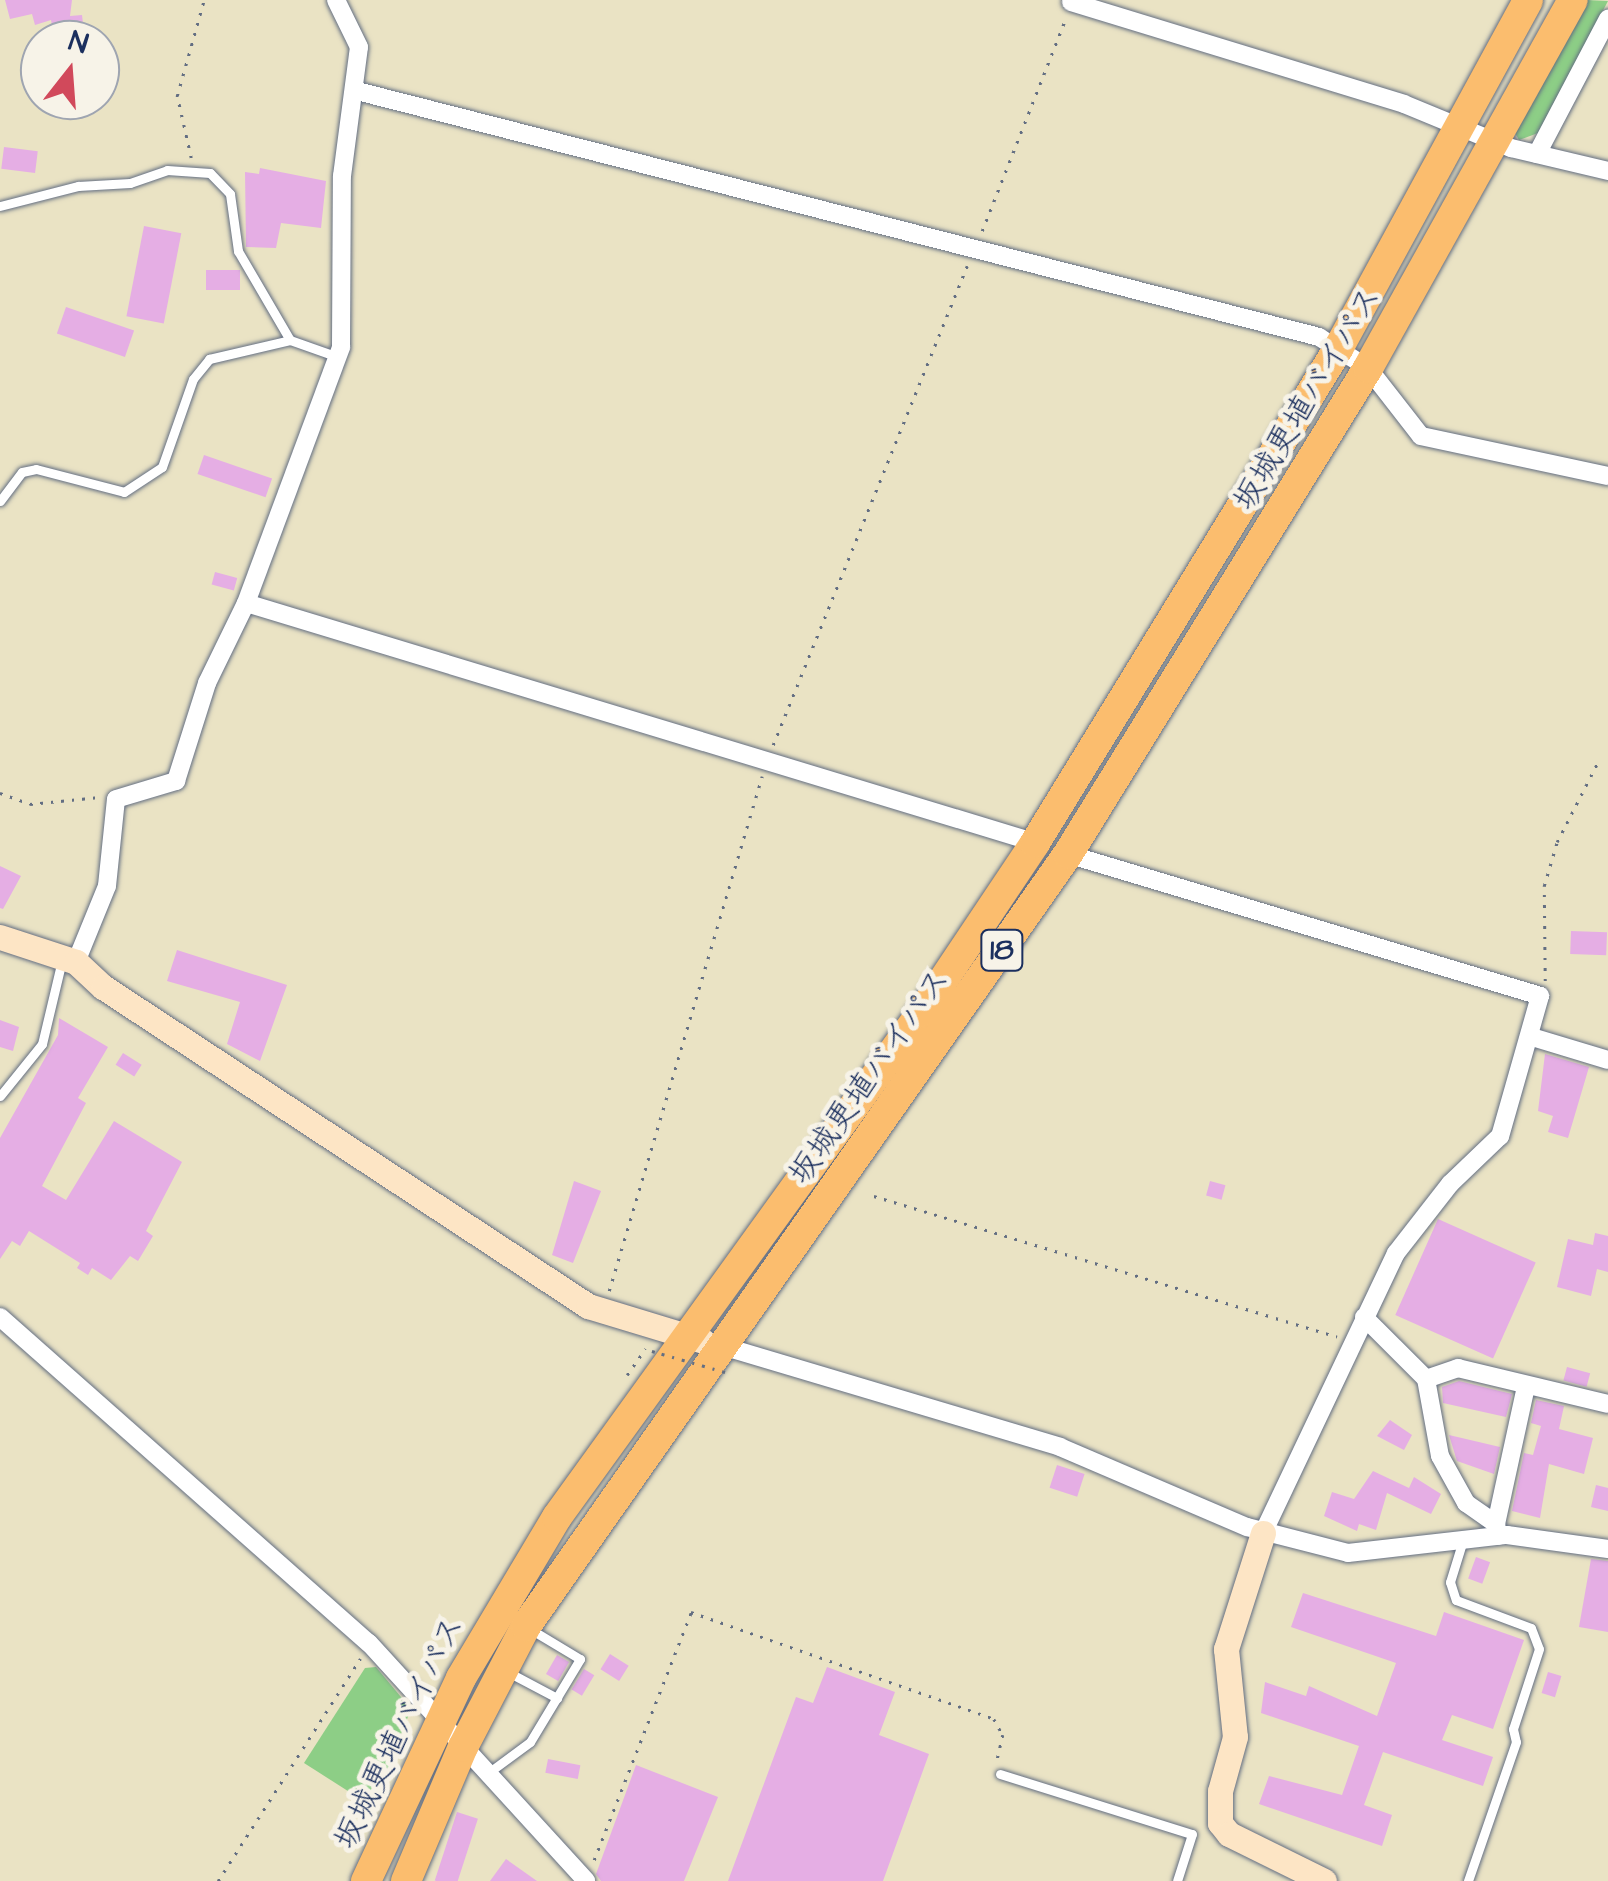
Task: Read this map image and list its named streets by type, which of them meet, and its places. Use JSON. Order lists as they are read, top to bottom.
{
  "streets": {
    "highway": ["坂城更埴バイパス", "18"]
  },
  "north": "top"
}
